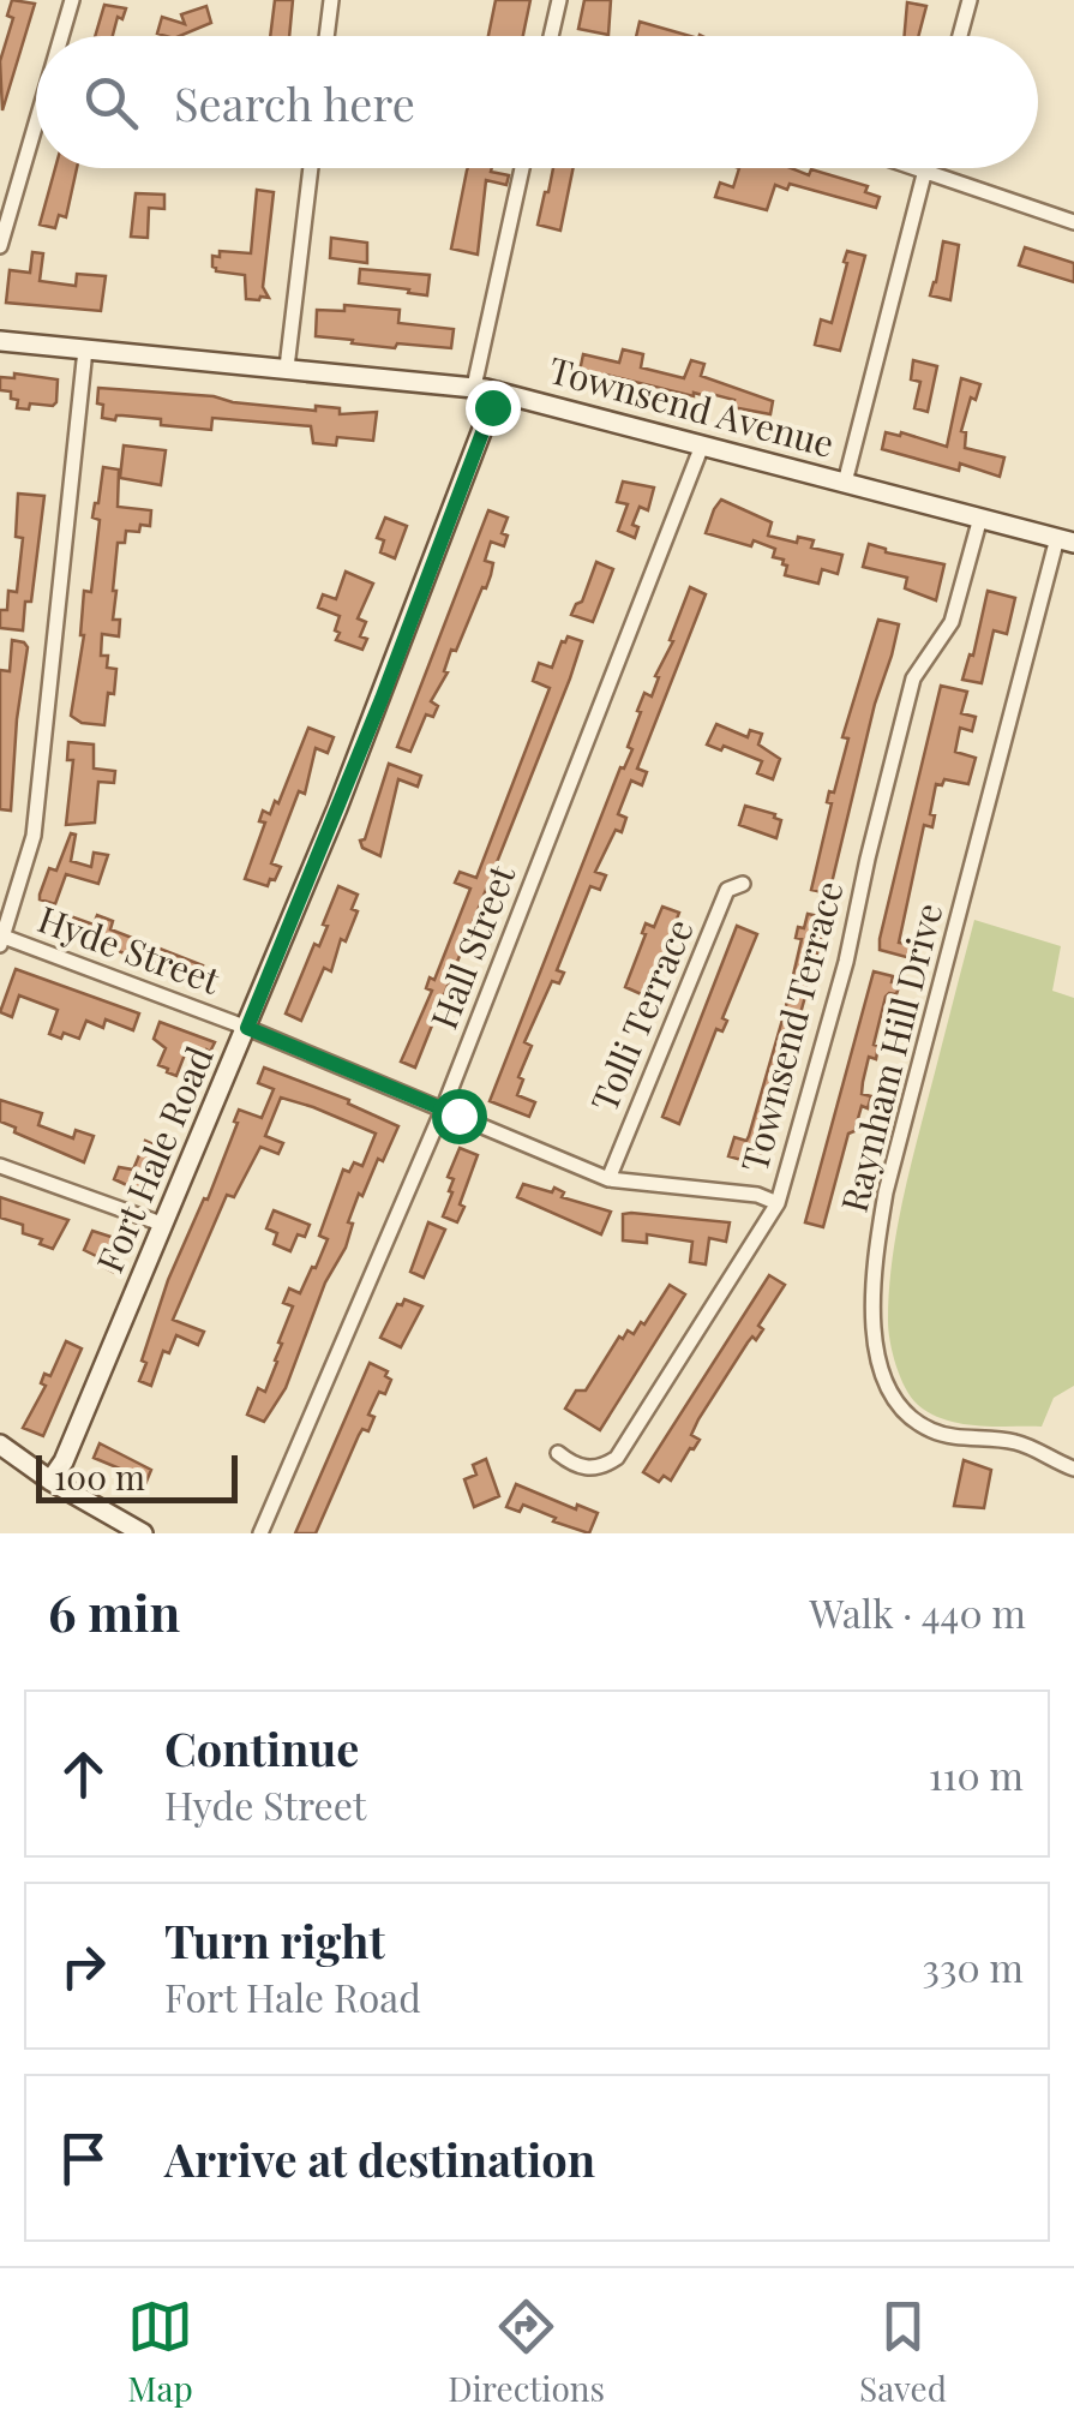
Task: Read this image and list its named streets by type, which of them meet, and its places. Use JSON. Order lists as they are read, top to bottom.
{
  "streets": {
    "main road": ["Townsend Avenue", "Fort Hale Road"],
    "street": [
      "Hall Street",
      "Hyde Street",
      "Tolli Terrace",
      "Townsend Terrace",
      "Raynham Hill Drive"
    ]
  },
  "crossings": [
    ["Townsend Avenue", "Hall Street"],
    ["Townsend Avenue", "Townsend Terrace"],
    ["Townsend Avenue", "Raynham Hill Drive"],
    ["Townsend Avenue", "Fort Hale Road"],
    ["Hall Street", "Hyde Street"],
    ["Hyde Street", "Tolli Terrace"],
    ["Hyde Street", "Townsend Terrace"],
    ["Hyde Street", "Fort Hale Road"]
  ],
  "scale_bar": "100 m",
  "page": {
    "search": "Search here",
    "scale": "100 m",
    "heading": ["6 min", "Walk · 440 m"],
    "list": [
      ["Continue", "Hyde Street", "110 m"],
      ["Turn right", "Fort Hale Road", "330 m"],
      "Arrive at destination"
    ],
    "nav": ["Map", "Directions", "Saved"]
  }
}
